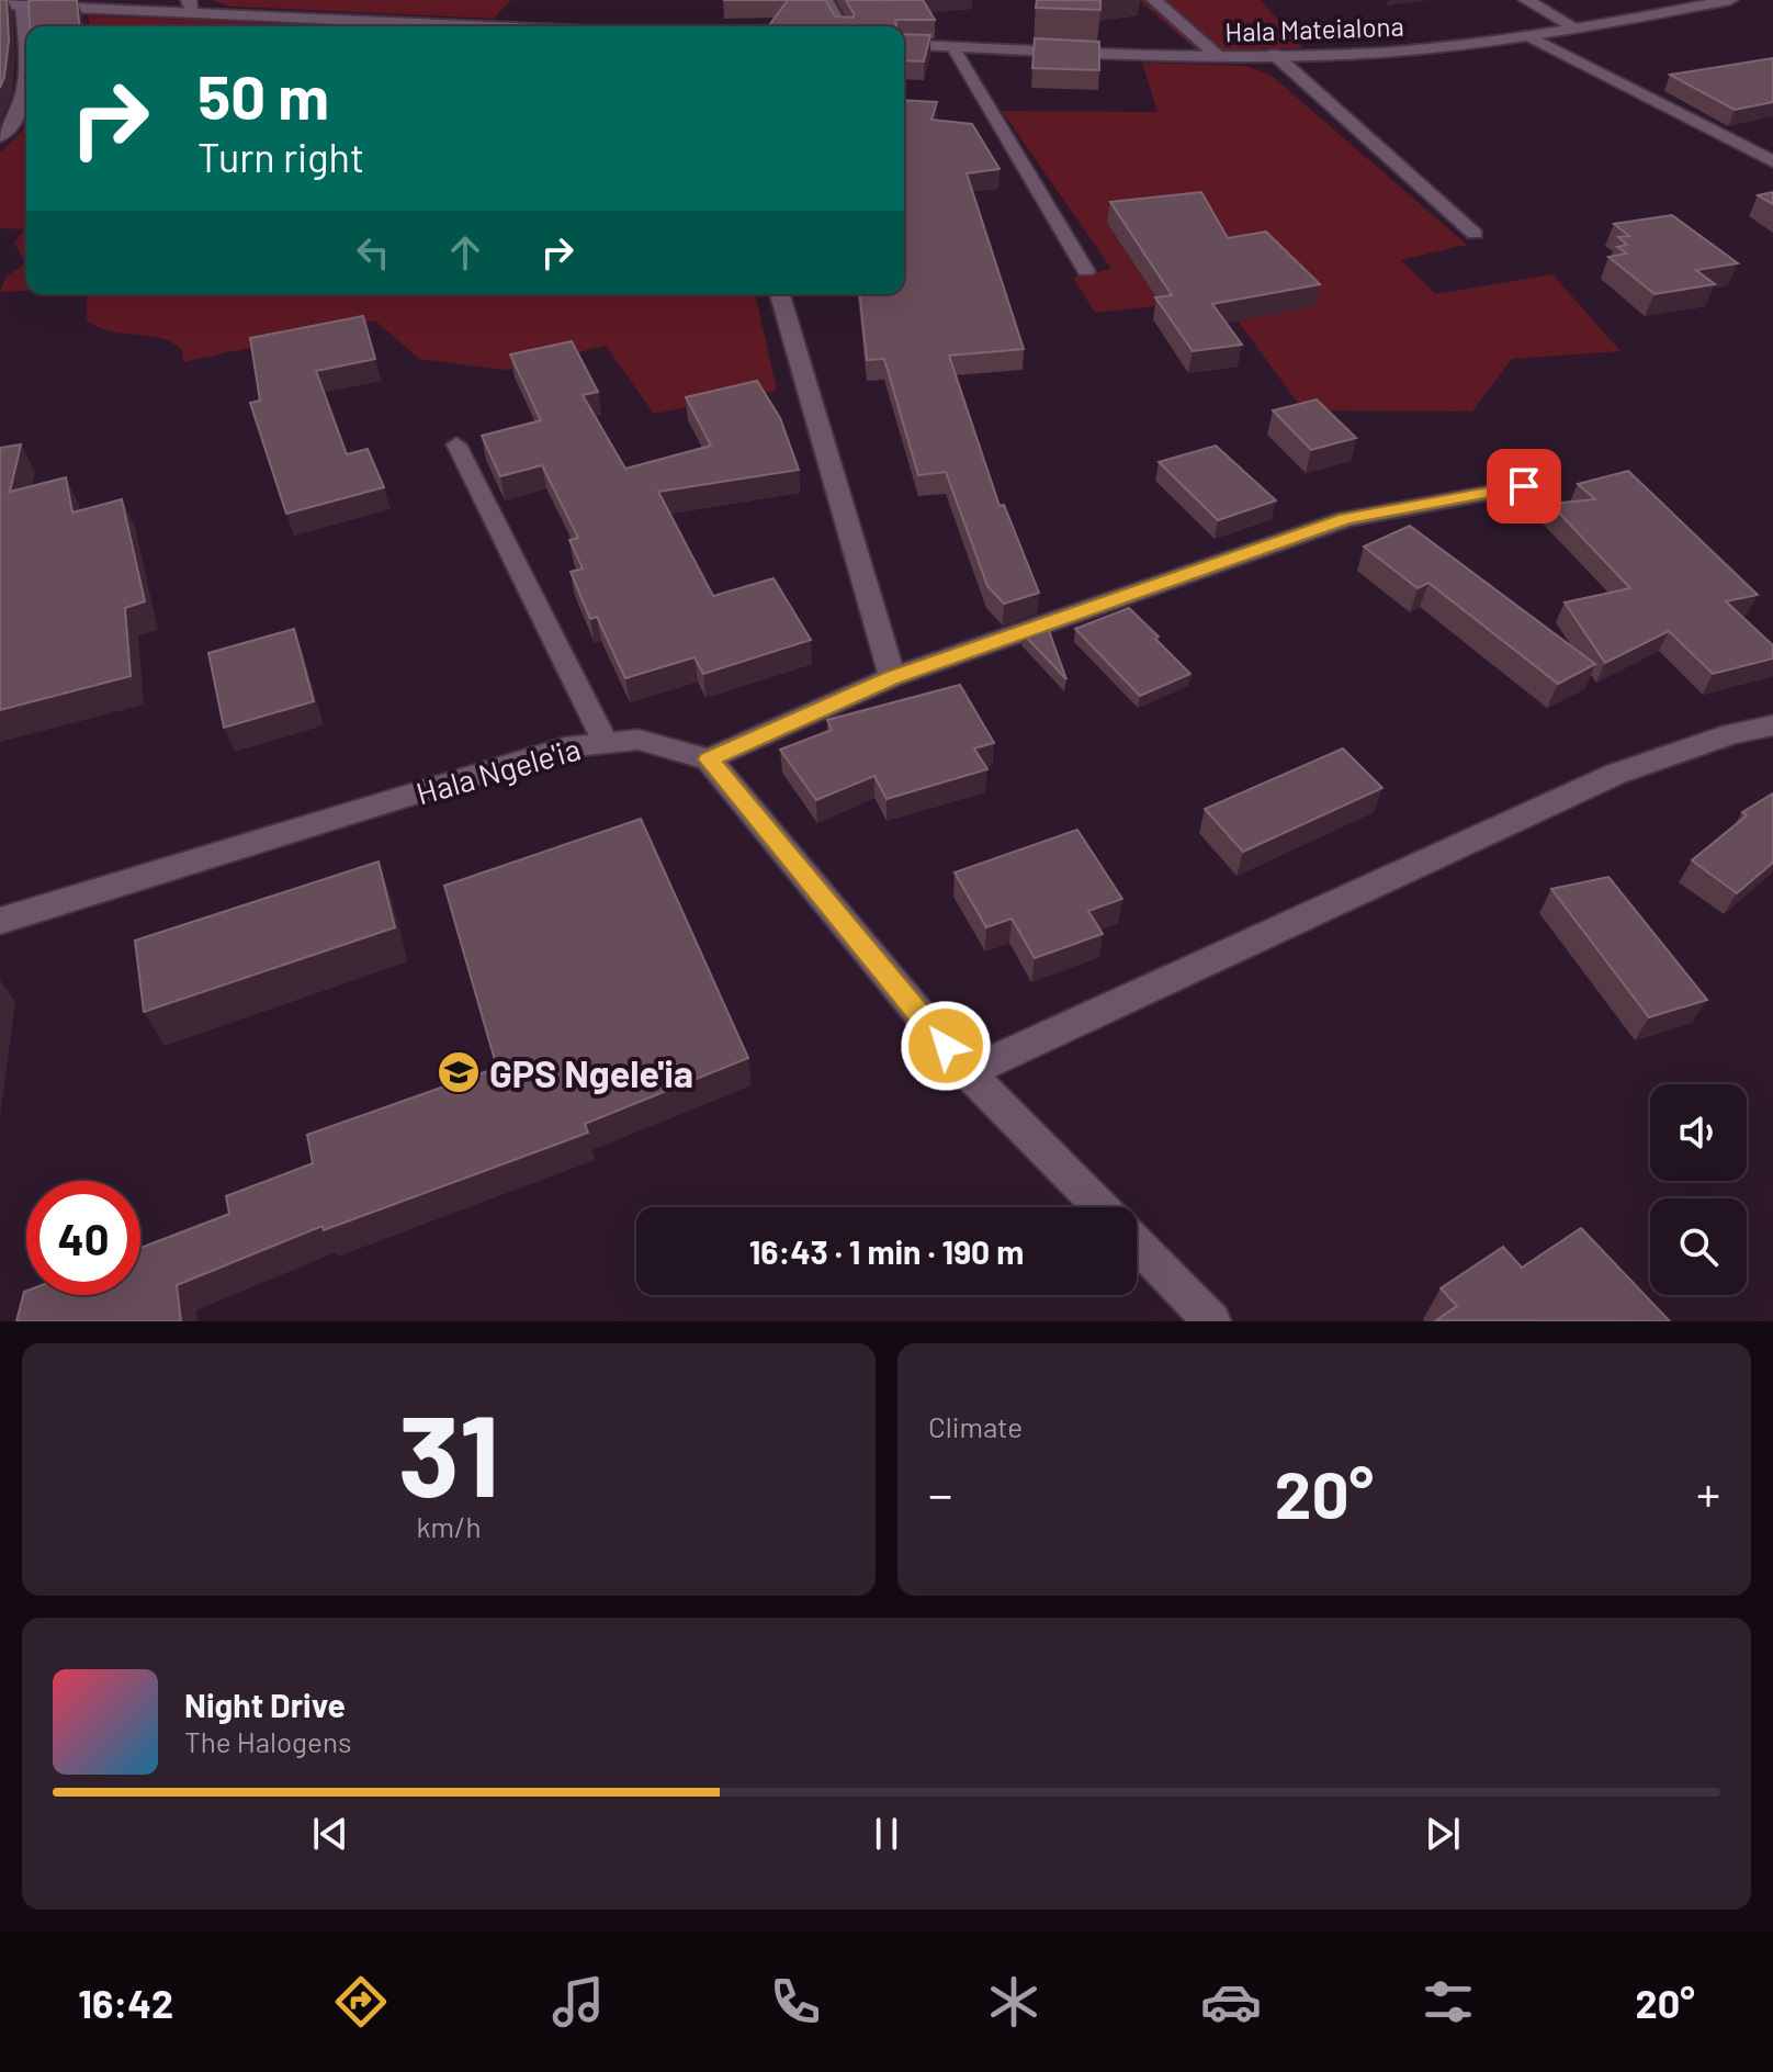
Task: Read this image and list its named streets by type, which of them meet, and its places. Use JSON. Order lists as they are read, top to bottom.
{
  "streets": {
    "street": ["Hala Mateialona", "Hala Ngele'ia"]
  },
  "places": {
    "school or university": ["GPS Ngele'ia"]
  },
  "page": {
    "turn": ["50 m", "Turn right"],
    "limit": "40",
    "trip": "16:43 · 1 min · 190 m",
    "tile": [
      ["31", "km/h"],
      "Climate"
    ],
    "heat": ["−", "20°", "+"],
    "song": ["Night Drive", "The Halogens"],
    "tabs": ["16:42", "20°"]
  }
}
